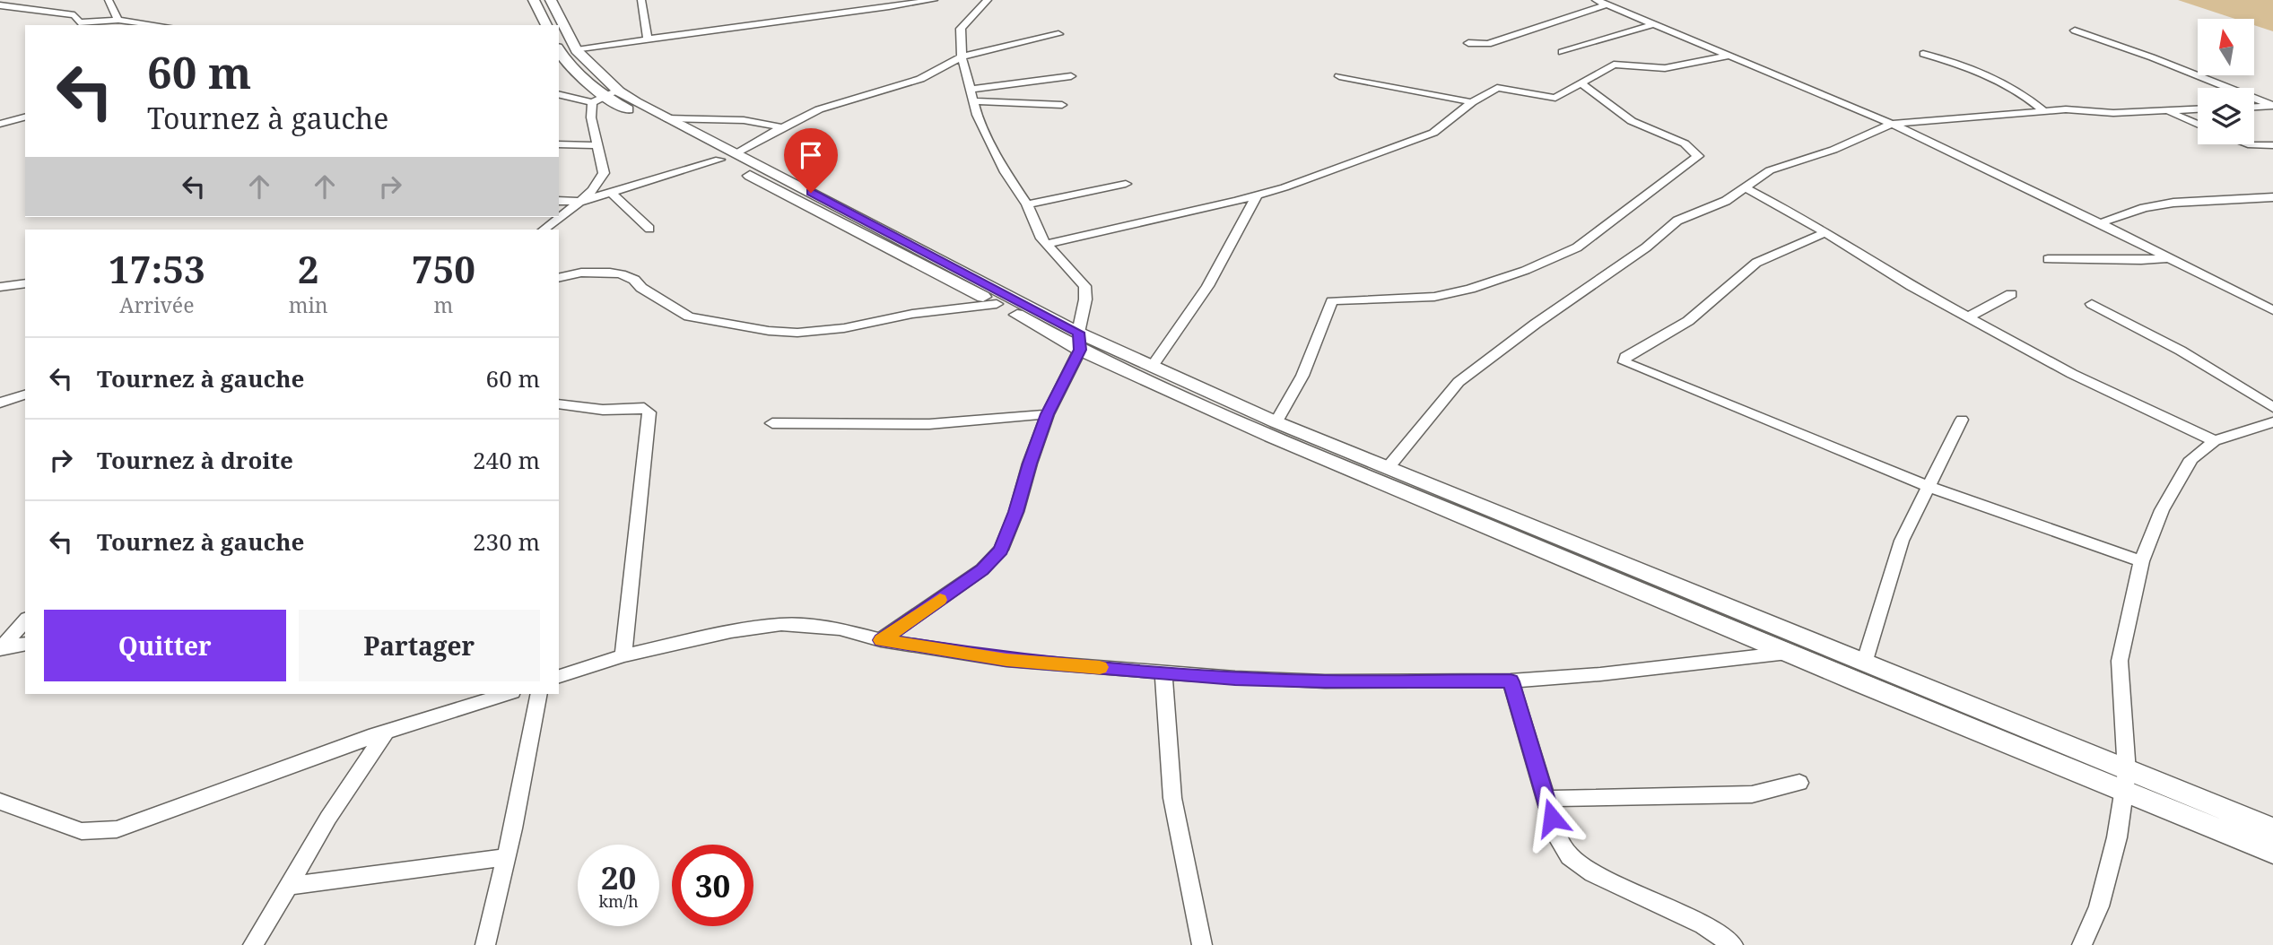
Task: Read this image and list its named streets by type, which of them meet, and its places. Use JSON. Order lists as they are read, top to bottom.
{
  "north": "top",
  "page": {
    "turn": ["60 m", "Tournez à gauche"],
    "eta": [
      "17:53",
      "Arrivée",
      "2",
      "min",
      "750",
      "m"
    ],
    "list": [
      {
        "name": "Tournez à gauche",
        "value": "60 m"
      },
      {
        "name": "Tournez à droite",
        "value": "240 m"
      },
      {
        "name": "Tournez à gauche",
        "value": "230 m"
      }
    ],
    "buttons": ["Quitter", "Partager"],
    "speed": "20 km/h",
    "limit": "30"
  }
}
